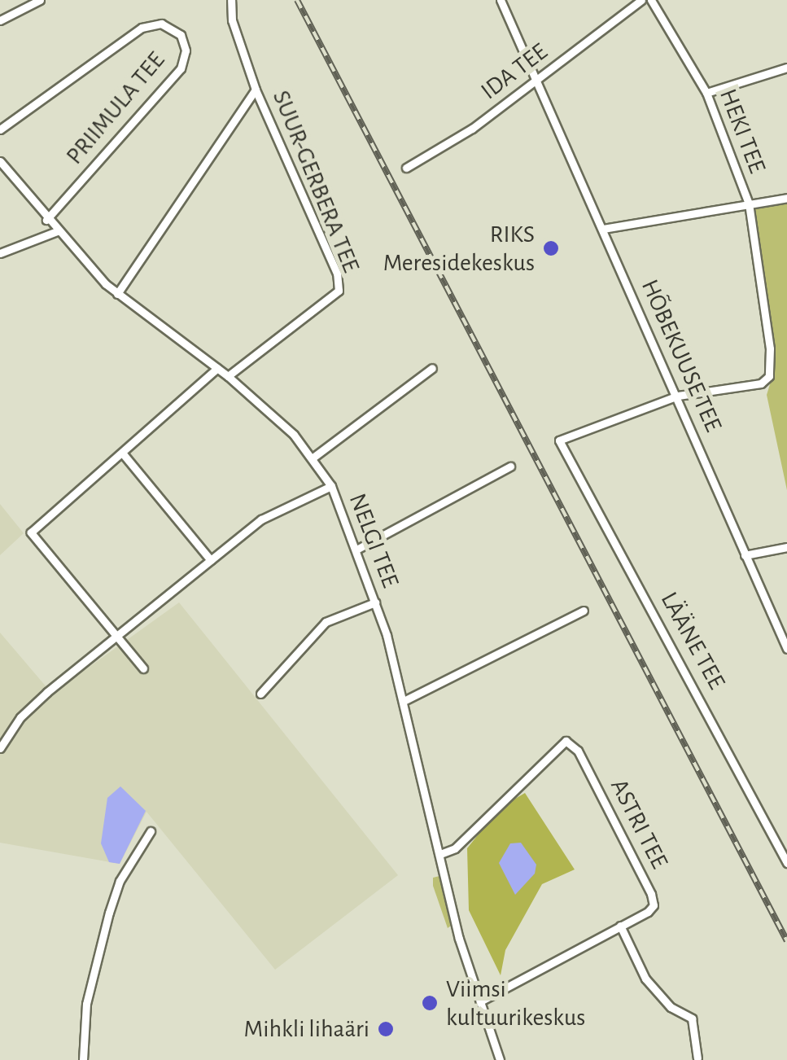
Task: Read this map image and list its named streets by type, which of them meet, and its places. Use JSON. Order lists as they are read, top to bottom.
{
  "streets": {
    "street": [
      "IDA TEE",
      "PRIIMULA TEE",
      "HEKI TEE",
      "SUUR-GERBERA TEE",
      "HÕBEKUUSE TEE",
      "NELGI TEE",
      "LÄÄNE TEE",
      "ASTRI TEE"
    ]
  },
  "crossings": [
    ["IDA TEE", "HÕBEKUUSE TEE"],
    ["PRIIMULA TEE", "NELGI TEE"],
    ["HEKI TEE", "HÕBEKUUSE TEE"],
    ["HEKI TEE", "LÄÄNE TEE"],
    ["SUUR-GERBERA TEE", "NELGI TEE"],
    ["HÕBEKUUSE TEE", "LÄÄNE TEE"],
    ["NELGI TEE", "ASTRI TEE"]
  ],
  "places": ["RIKS Meresidekeskus", "Viimsi kultuurikeskus", "Mihkli lihaäri"]
}
